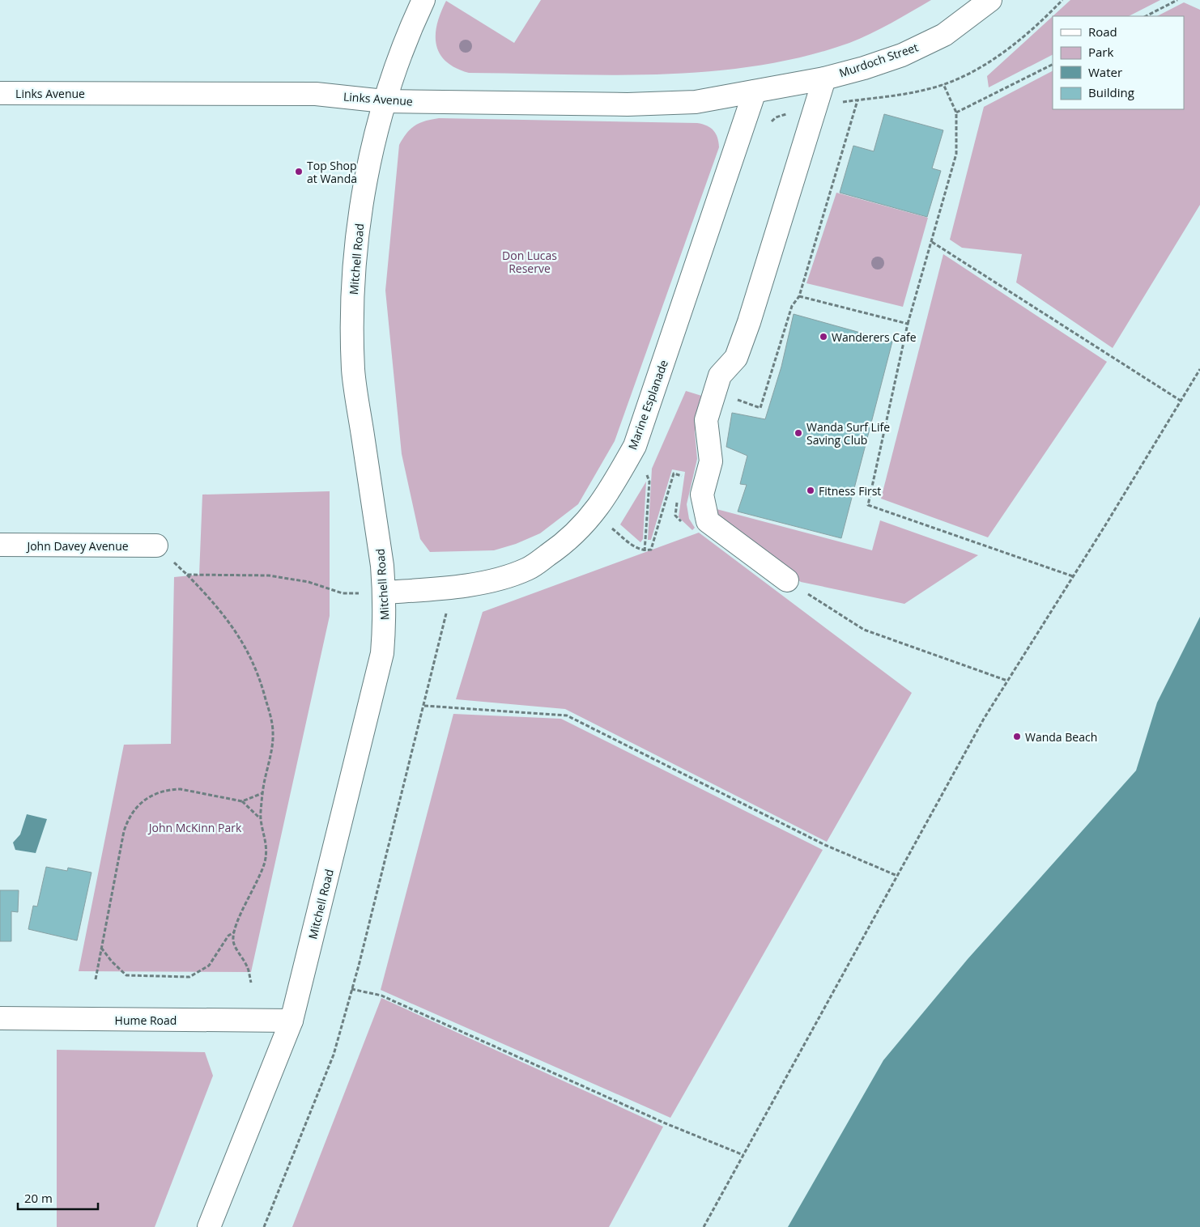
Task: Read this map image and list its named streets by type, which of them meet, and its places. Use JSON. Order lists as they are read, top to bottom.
{
  "streets": {
    "street": [
      "Murdoch Street",
      "Links Avenue",
      "Mitchell Road",
      "Marine Esplanade",
      "John Davey Avenue",
      "Hume Road"
    ]
  },
  "crossings": [
    ["Murdoch Street", "Links Avenue"],
    ["Murdoch Street", "Marine Esplanade"],
    ["Links Avenue", "Mitchell Road"],
    ["Links Avenue", "Marine Esplanade"],
    ["Mitchell Road", "Marine Esplanade"],
    ["Mitchell Road", "Hume Road"]
  ],
  "parks": ["Don Lucas Reserve", "John McKinn Park"],
  "places": [
    "Top Shop at Wanda",
    "Wanderers Cafe",
    "Wanda Surf Life Saving Club",
    "Fitness First",
    "Wanda Beach"
  ],
  "legend": [
    "Road",
    "Park",
    "Water",
    "Building"
  ],
  "scale_bar": "20 m"
}
